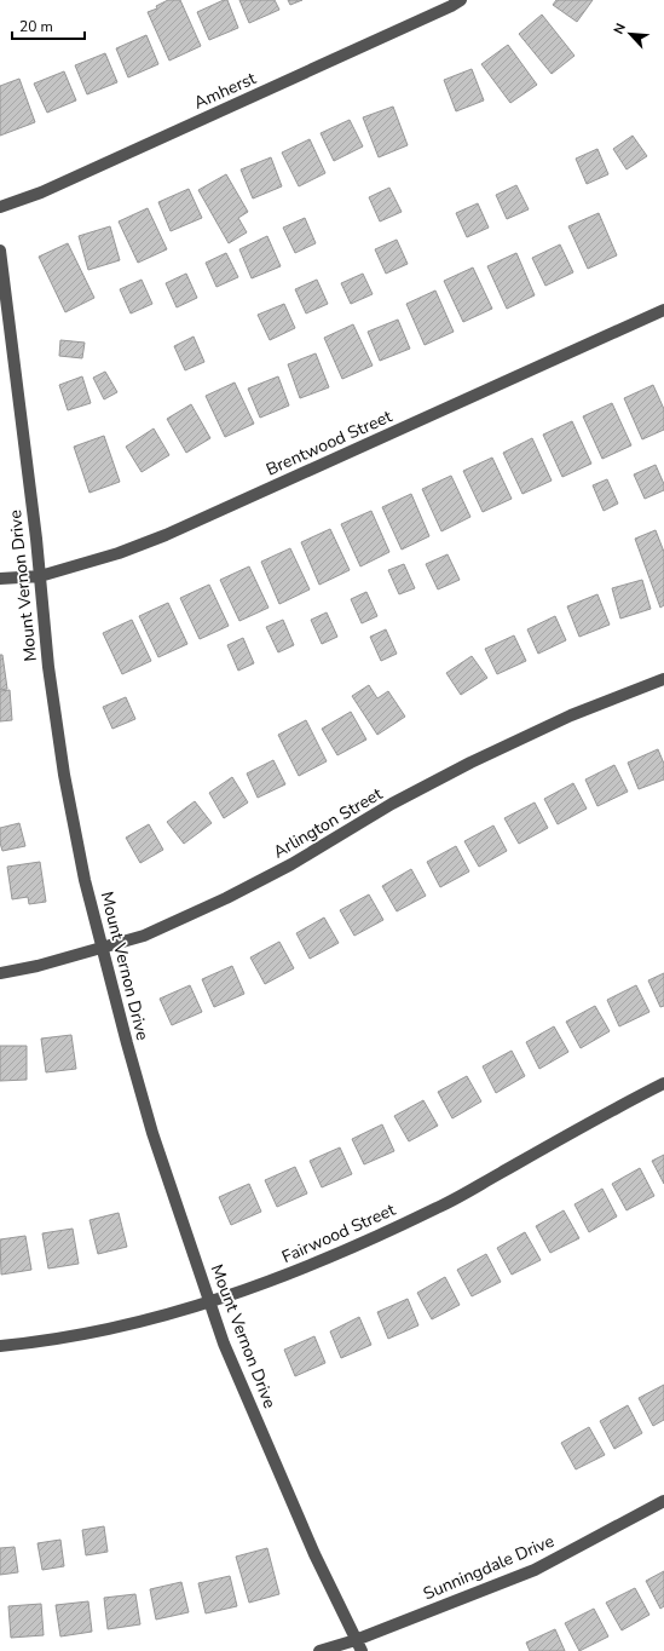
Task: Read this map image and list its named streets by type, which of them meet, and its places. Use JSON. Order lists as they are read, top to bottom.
{
  "streets": {
    "street": [
      "Amherst",
      "Brentwood Street",
      "Mount Vernon Drive",
      "Arlington Street",
      "Fairwood Street",
      "Sunningdale Drive"
    ]
  },
  "crossings": [
    ["Brentwood Street", "Mount Vernon Drive"],
    ["Mount Vernon Drive", "Arlington Street"],
    ["Mount Vernon Drive", "Fairwood Street"],
    ["Mount Vernon Drive", "Sunningdale Drive"]
  ],
  "scale_bar": "20 m",
  "north": "top left"
}
